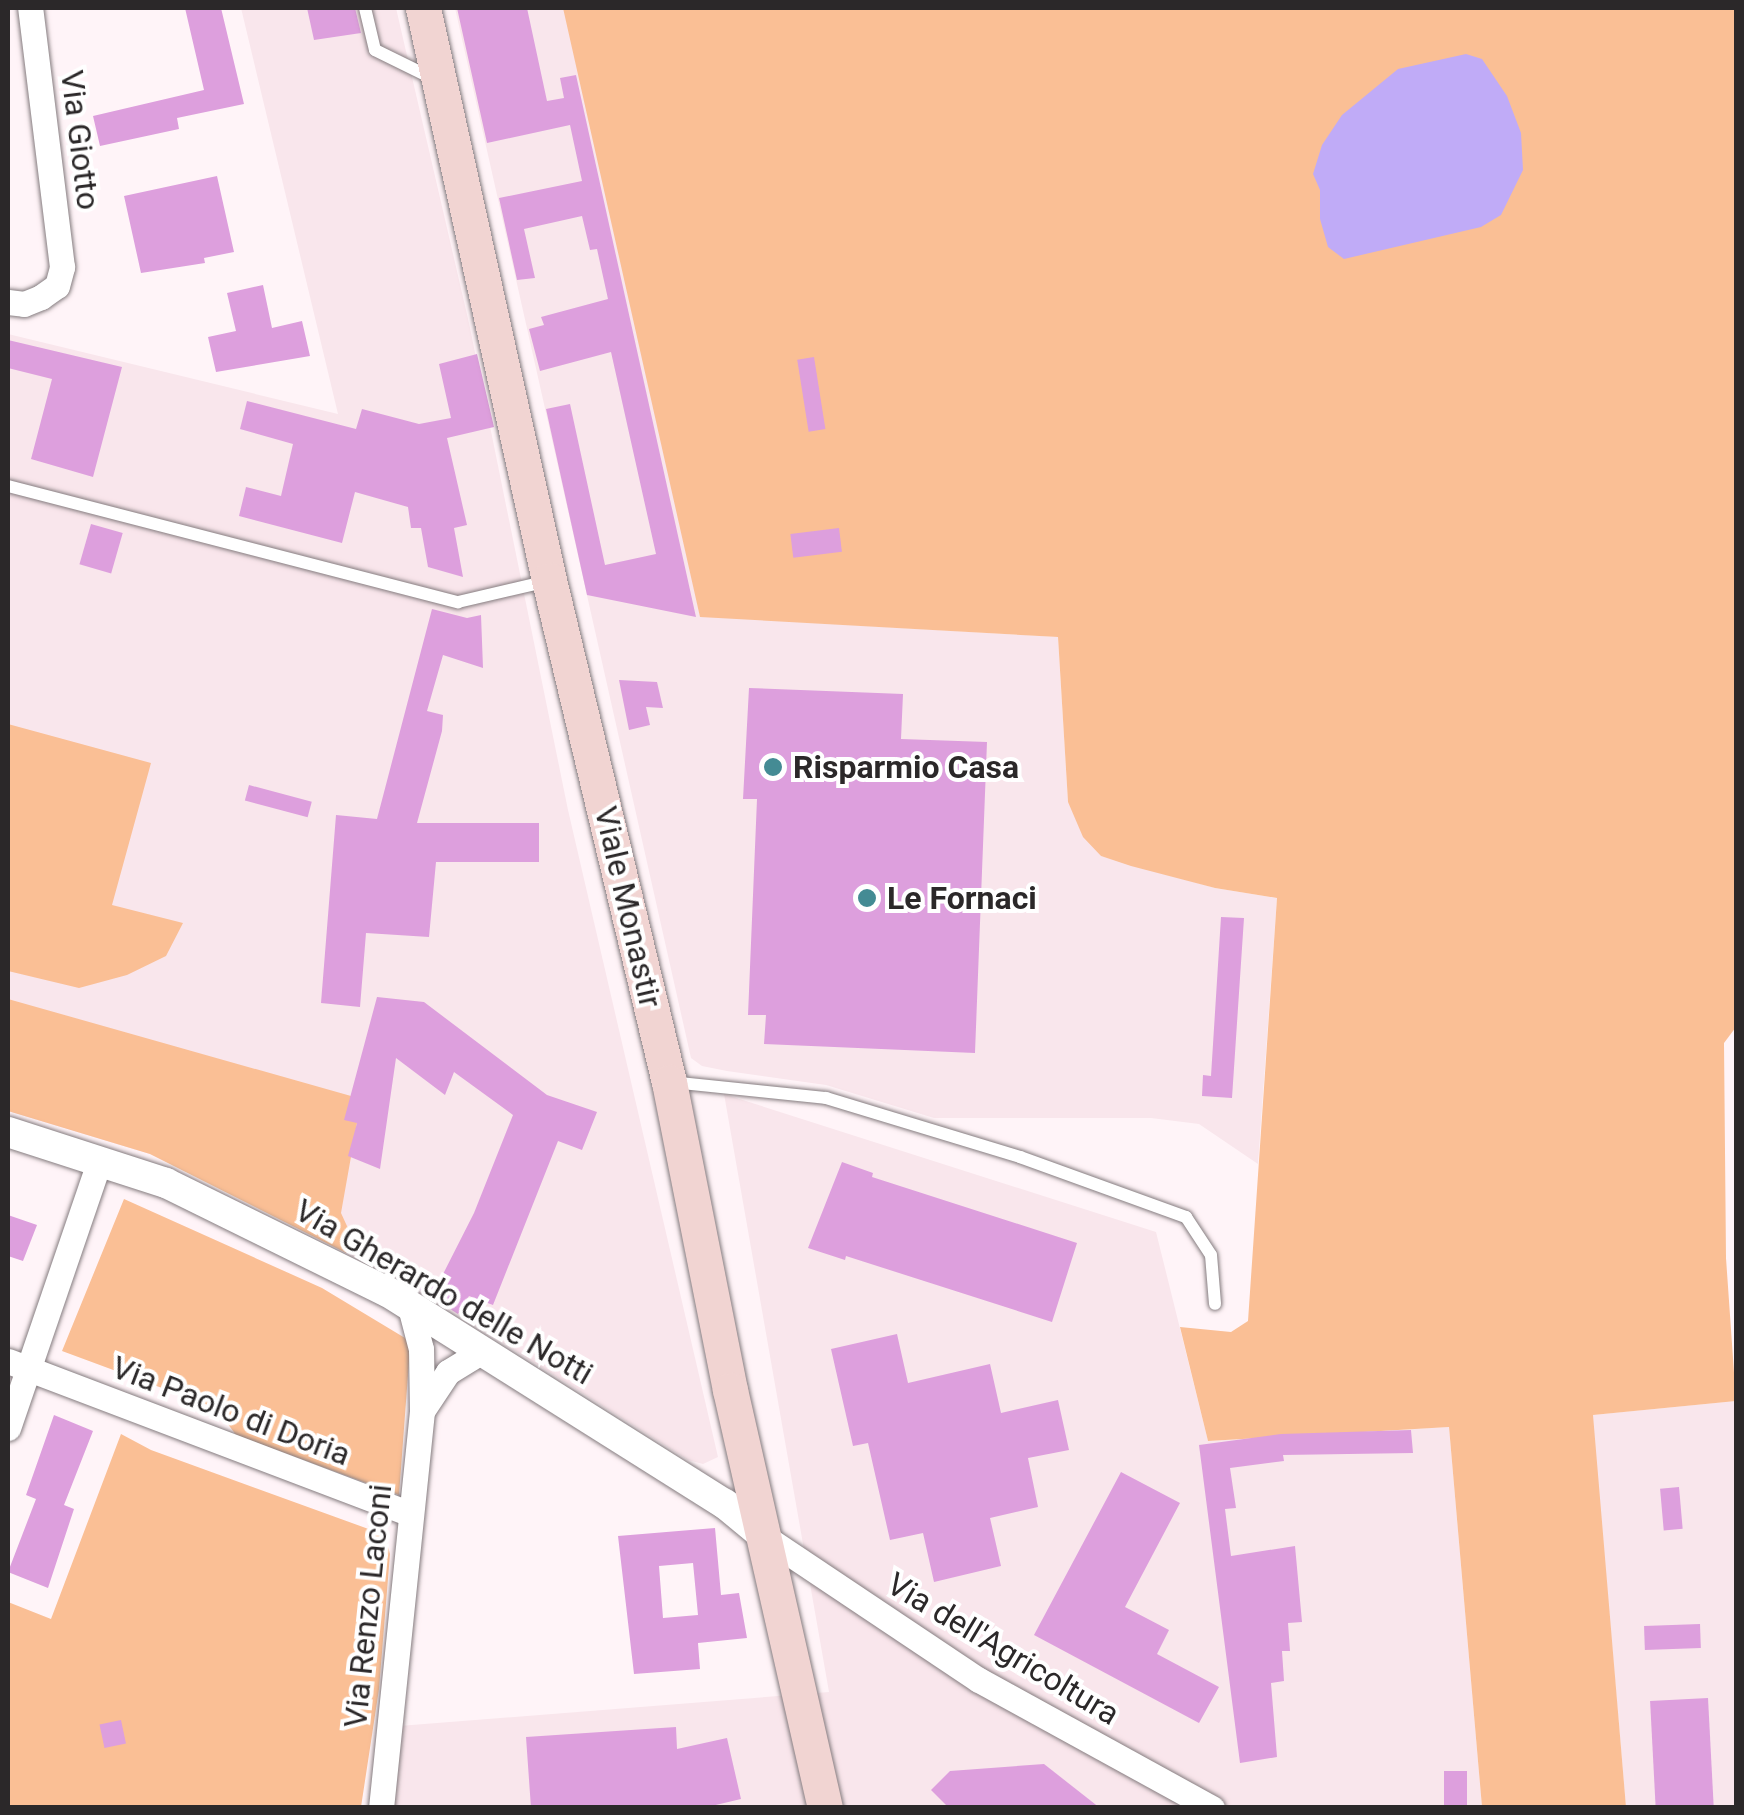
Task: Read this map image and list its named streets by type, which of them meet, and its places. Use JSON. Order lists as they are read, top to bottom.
{
  "streets": {
    "main road": ["Viale Monastir"],
    "street": [
      "Via Giotto",
      "Via Gherardo delle Notti",
      "Via Paolo di Doria",
      "Via Renzo Laconi",
      "Via dell'Agricoltura"
    ]
  },
  "crossings": [
    ["Viale Monastir", "Via Gherardo delle Notti"],
    ["Viale Monastir", "Via dell'Agricoltura"],
    ["Via Gherardo delle Notti", "Via Renzo Laconi"],
    ["Via Gherardo delle Notti", "Via dell'Agricoltura"],
    ["Via Paolo di Doria", "Via Renzo Laconi"]
  ],
  "places": ["Risparmio Casa", "Le Fornaci"]
}
